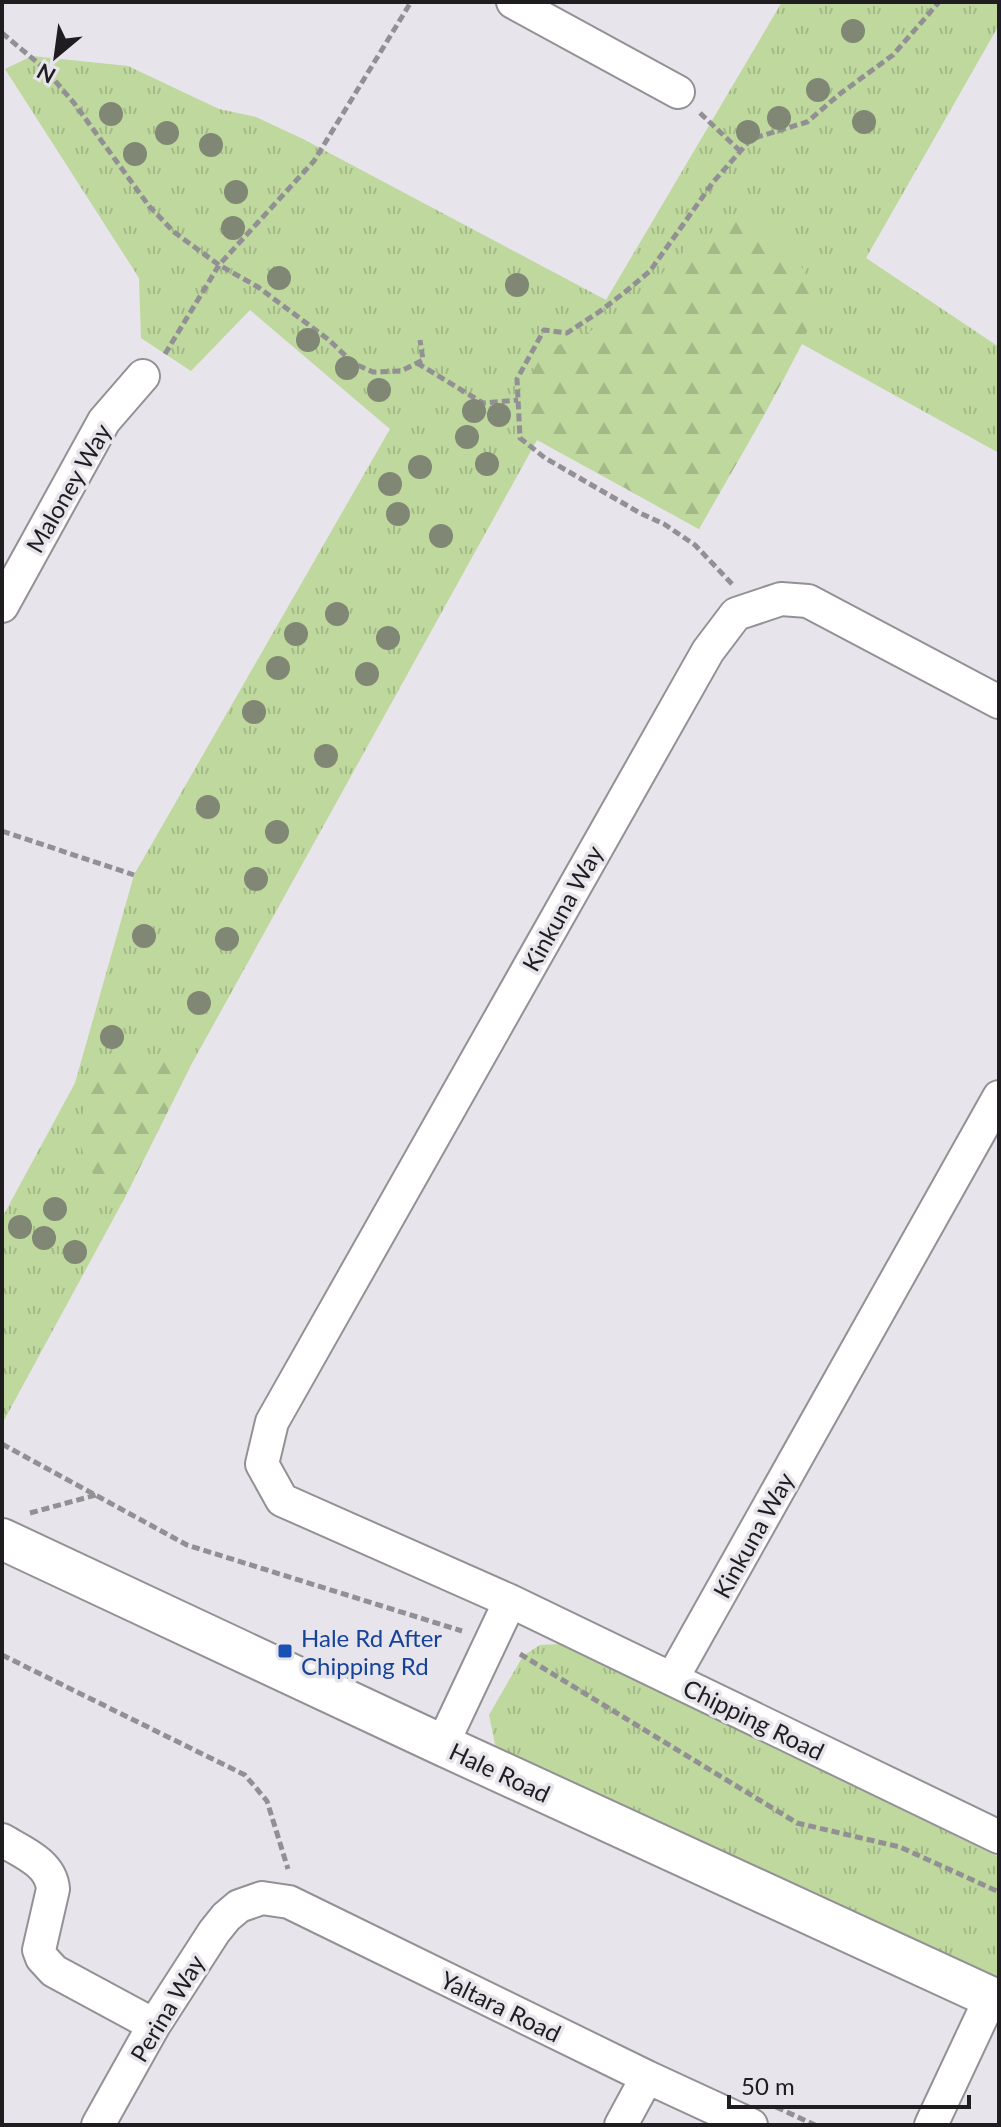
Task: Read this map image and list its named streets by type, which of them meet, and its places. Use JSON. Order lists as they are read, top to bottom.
{
  "streets": {
    "main road": ["Hale Road"],
    "street": [
      "Maloney Way",
      "Kinkuna Way",
      "Chipping Road",
      "Yaltara Road",
      "Perina Way"
    ]
  },
  "crossings": [
    ["Kinkuna Way", "Chipping Road"],
    ["Yaltara Road", "Perina Way"]
  ],
  "places": {
    "transit": ["Hale Rd After Chipping Rd"]
  },
  "scale_bar": "50 m",
  "north": "bottom left"
}
